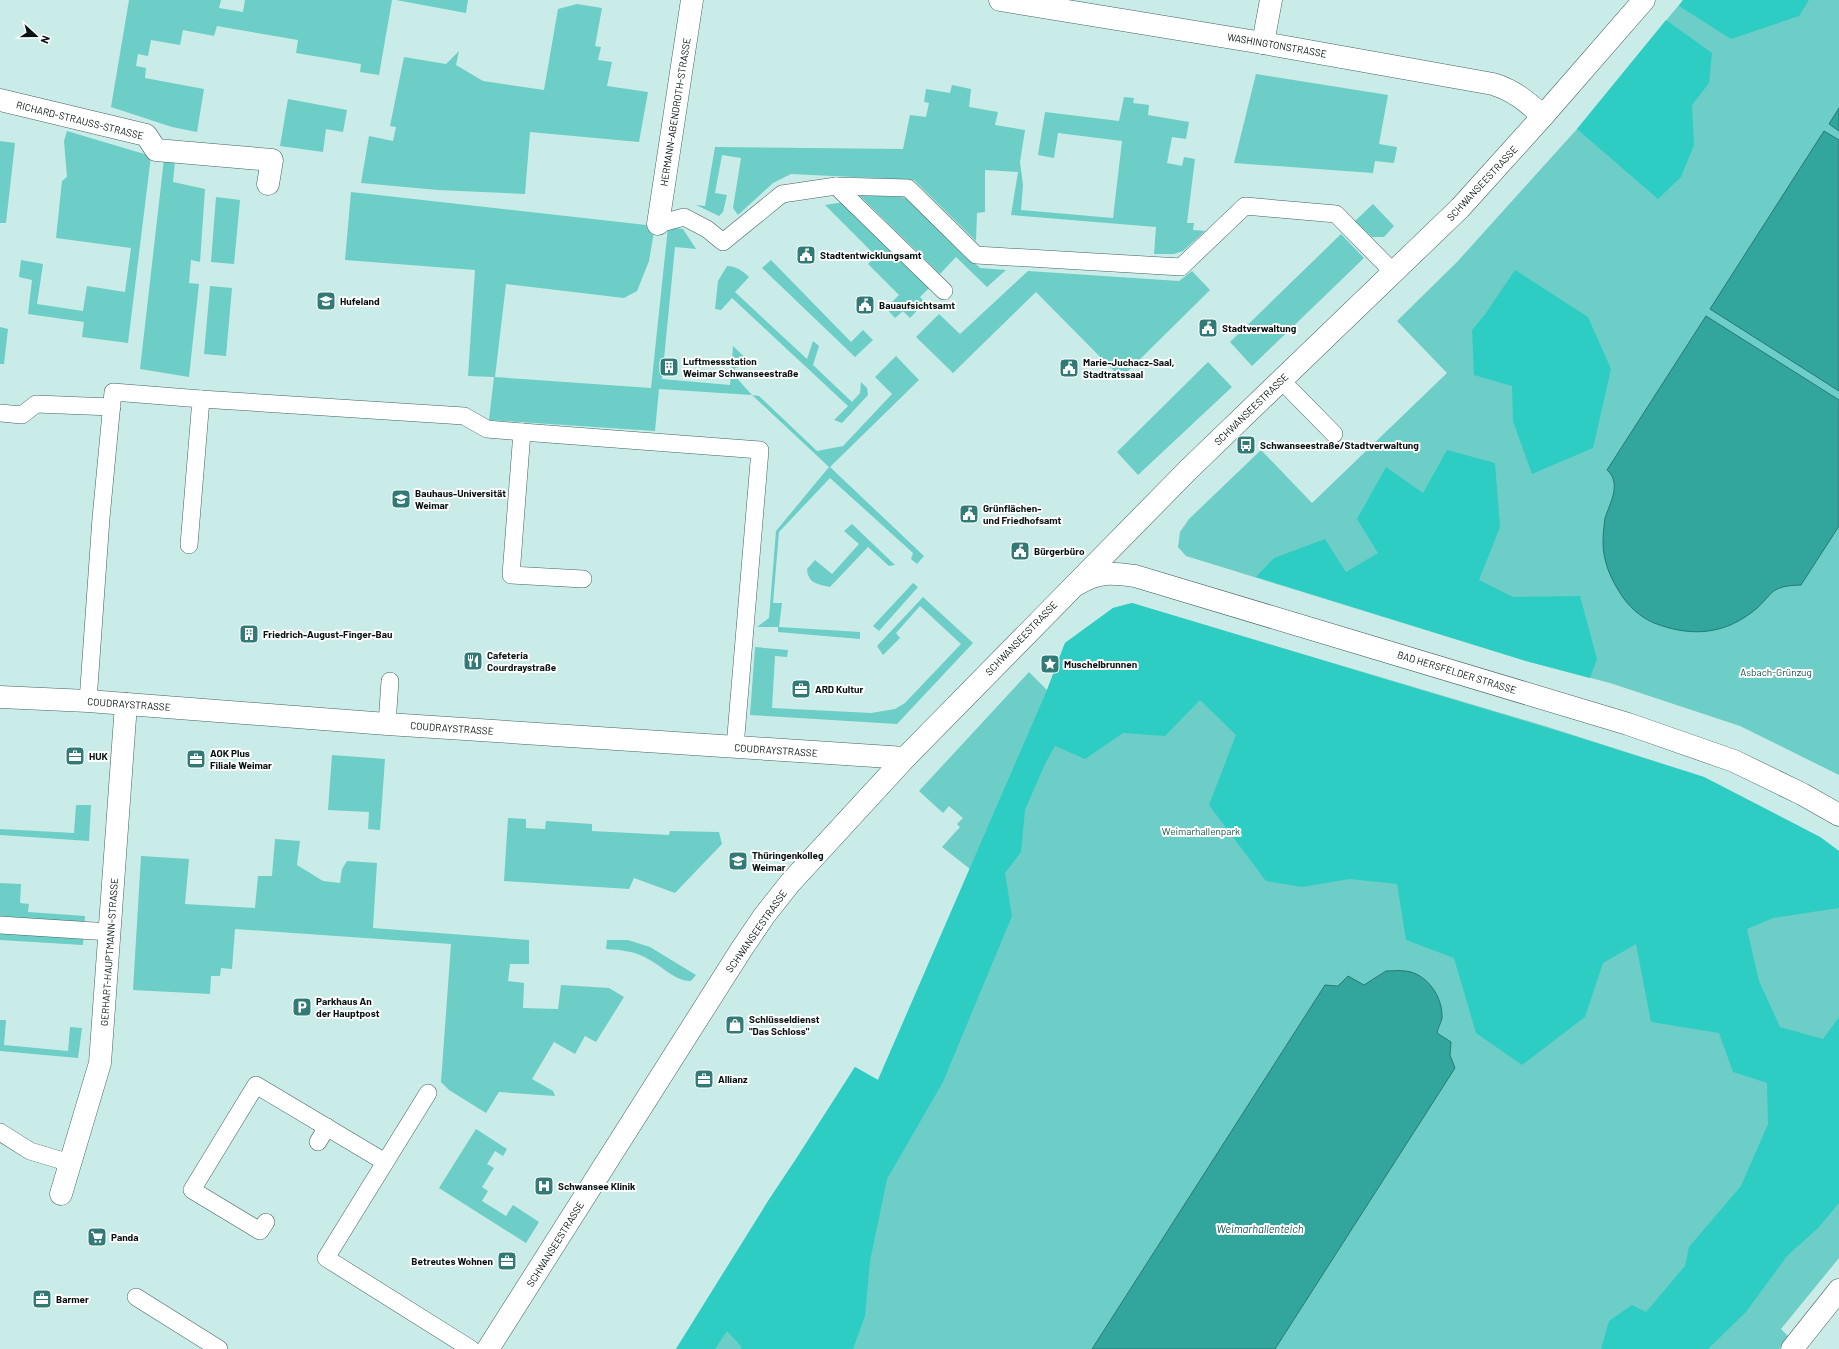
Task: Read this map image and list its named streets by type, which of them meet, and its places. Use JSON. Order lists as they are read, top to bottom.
{
  "streets": {
    "street": [
      "WASHINGTONSTRASSE",
      "HERMANN-ABENDROTH-STRASSE",
      "RICHARD-STRAUSS-STRASSE",
      "SCHWANSEESTRASSE",
      "BAD HERSFELDER STRASSE",
      "COUDRAYSTRASSE",
      "GERHART-HAUPTMANN-STRASSE"
    ]
  },
  "crossings": [
    ["WASHINGTONSTRASSE", "SCHWANSEESTRASSE"],
    ["SCHWANSEESTRASSE", "BAD HERSFELDER STRASSE"],
    ["SCHWANSEESTRASSE", "COUDRAYSTRASSE"],
    ["COUDRAYSTRASSE", "GERHART-HAUPTMANN-STRASSE"]
  ],
  "water": ["Weimarhallenteich"],
  "parks": ["Asbach-Grünzug", "Weimarhallenpark"],
  "places": {
    "public building": [
      "Stadtentwicklungsamt",
      "Bauaufsichtsamt",
      "Stadtverwaltung",
      "Marie-Juchacz-Saal, Stadtratssaal",
      "Grünflächen- und Friedhofsamt",
      "Bürgerbüro"
    ],
    "school or university": ["Hufeland", "Bauhaus-Universität Weimar", "Thüringenkolleg Weimar"],
    "building": ["Luftmessstation Weimar Schwanseestraße", "Friedrich-August-Finger-Bau"],
    "bus stop": ["Schwanseestraße/Stadtverwaltung"],
    "restaurant": ["Cafeteria Courdraystraße"],
    "place": ["Muschelbrunnen"],
    "office": [
      "ARD Kultur",
      "HUK",
      "AOK Plus Filiale Weimar",
      "Allianz",
      "Betreutes Wohnen",
      "Barmer"
    ],
    "parking": ["Parkhaus An der Hauptpost"],
    "shop": ["Schlüsseldienst \"Das Schloss\""],
    "hospital": ["Schwansee Klinik"],
    "supermarket": ["Panda"]
  },
  "north": "right"
}
